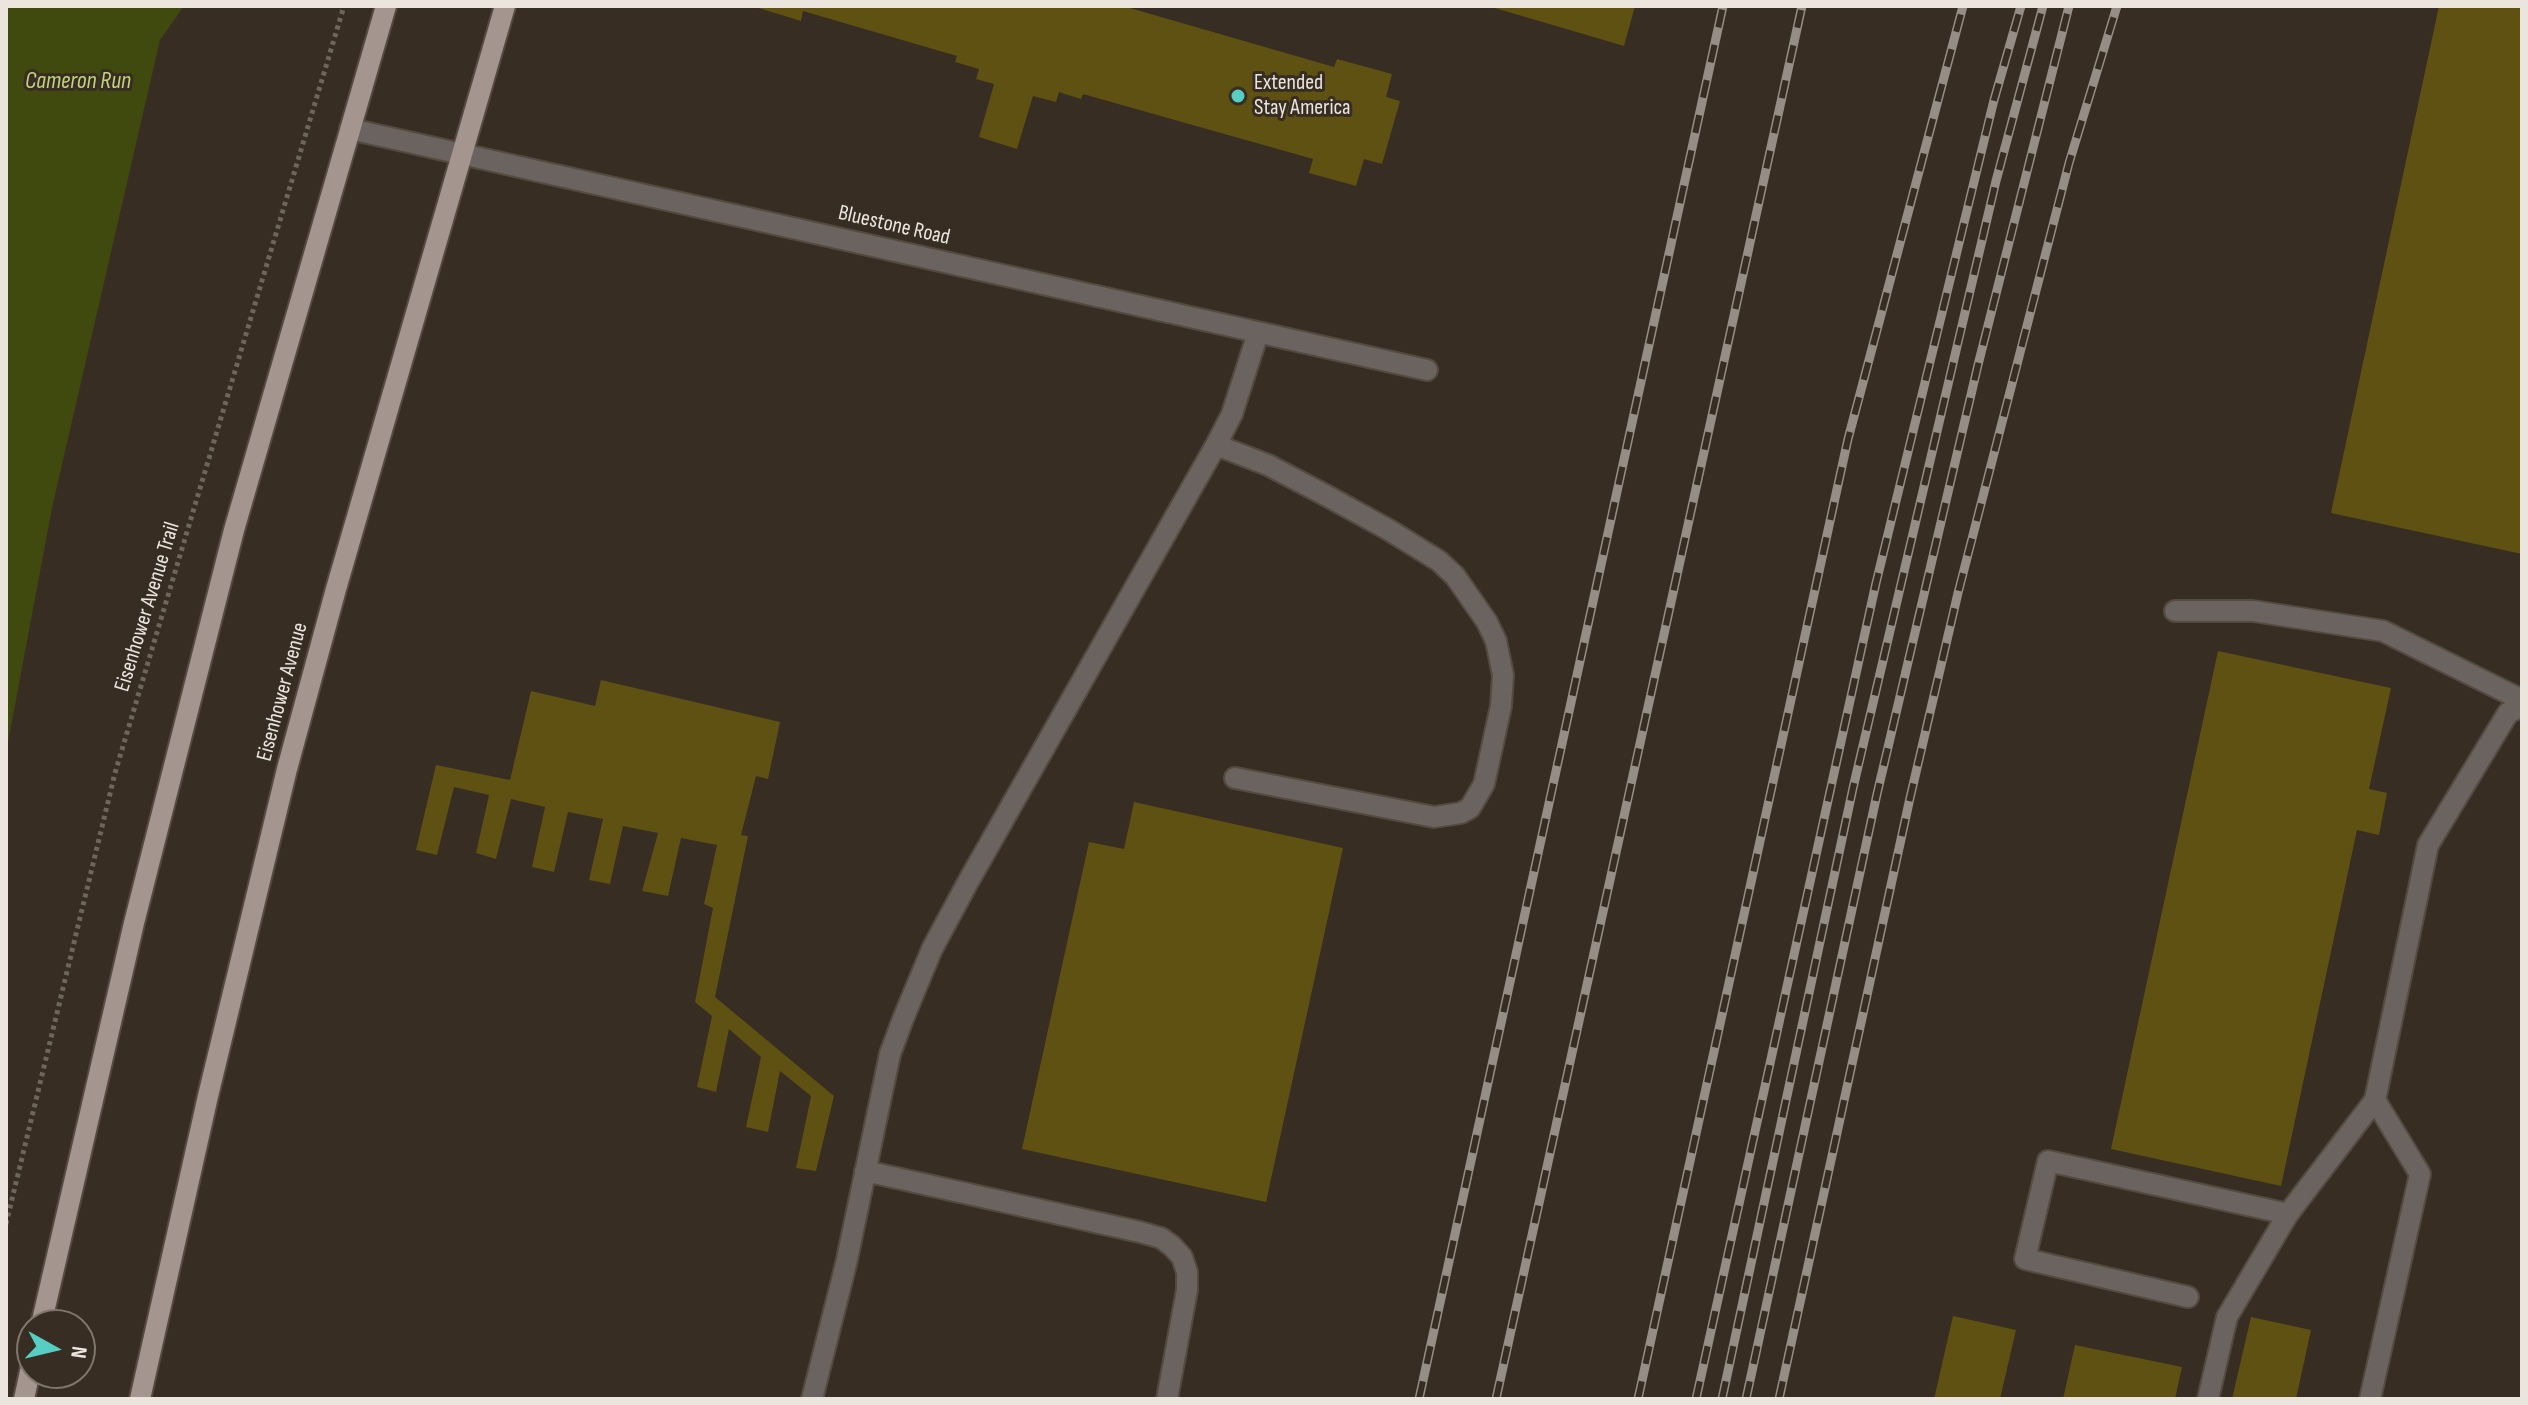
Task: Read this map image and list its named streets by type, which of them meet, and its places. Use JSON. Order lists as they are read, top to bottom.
{
  "streets": {
    "main road": ["Eisenhower Avenue"],
    "street": ["Bluestone Road"],
    "path": ["Eisenhower Avenue Trail"]
  },
  "crossings": [
    ["Bluestone Road", "Eisenhower Avenue"]
  ],
  "water": ["Cameron Run"],
  "places": ["Extended Stay America"],
  "north": "right"
}
